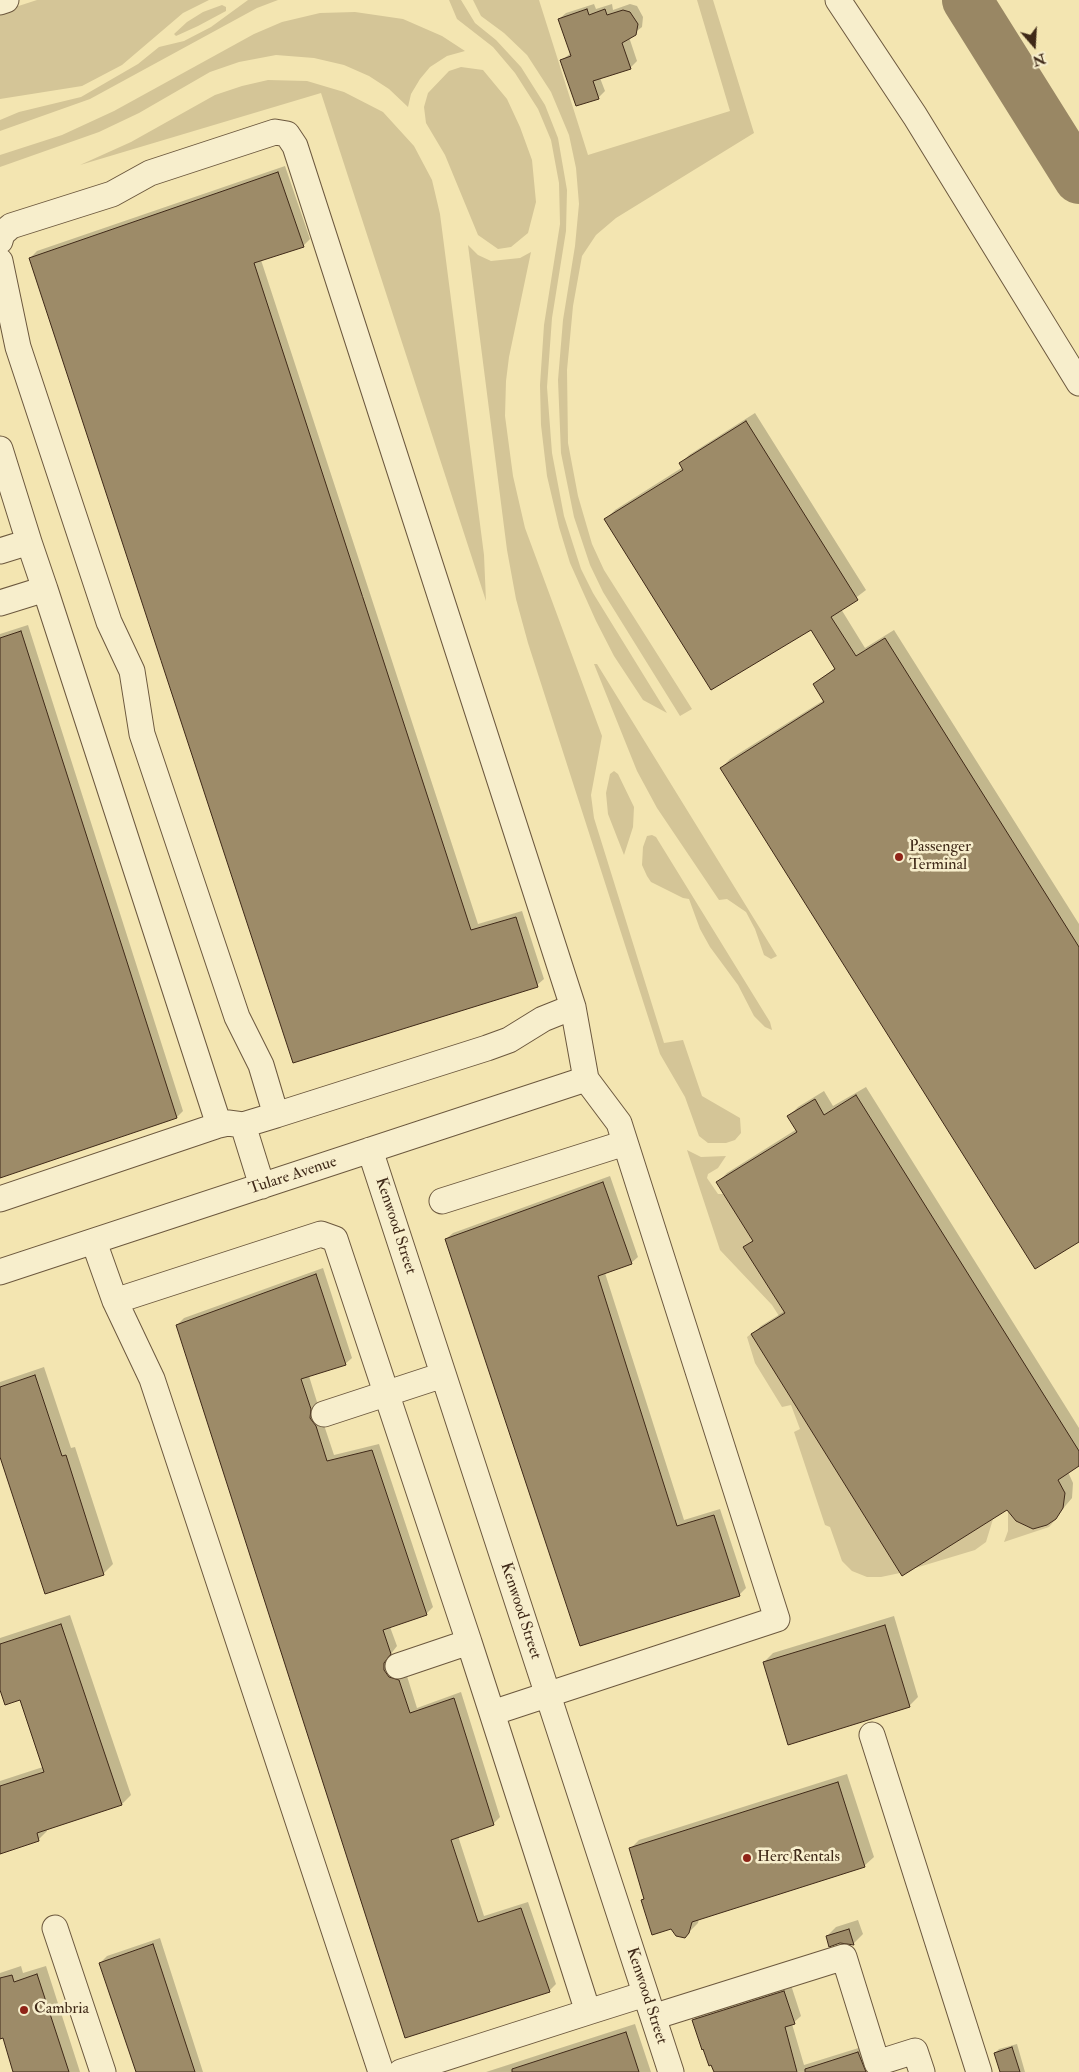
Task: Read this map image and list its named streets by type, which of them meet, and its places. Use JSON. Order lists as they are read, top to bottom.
{
  "streets": {
    "street": ["Tulare Avenue", "Kenwood Street"]
  },
  "crossings": [
    ["Tulare Avenue", "Kenwood Street"]
  ],
  "places": ["Passenger Terminal", "Herc Rentals", "Cambria"],
  "north": "bottom"
}
